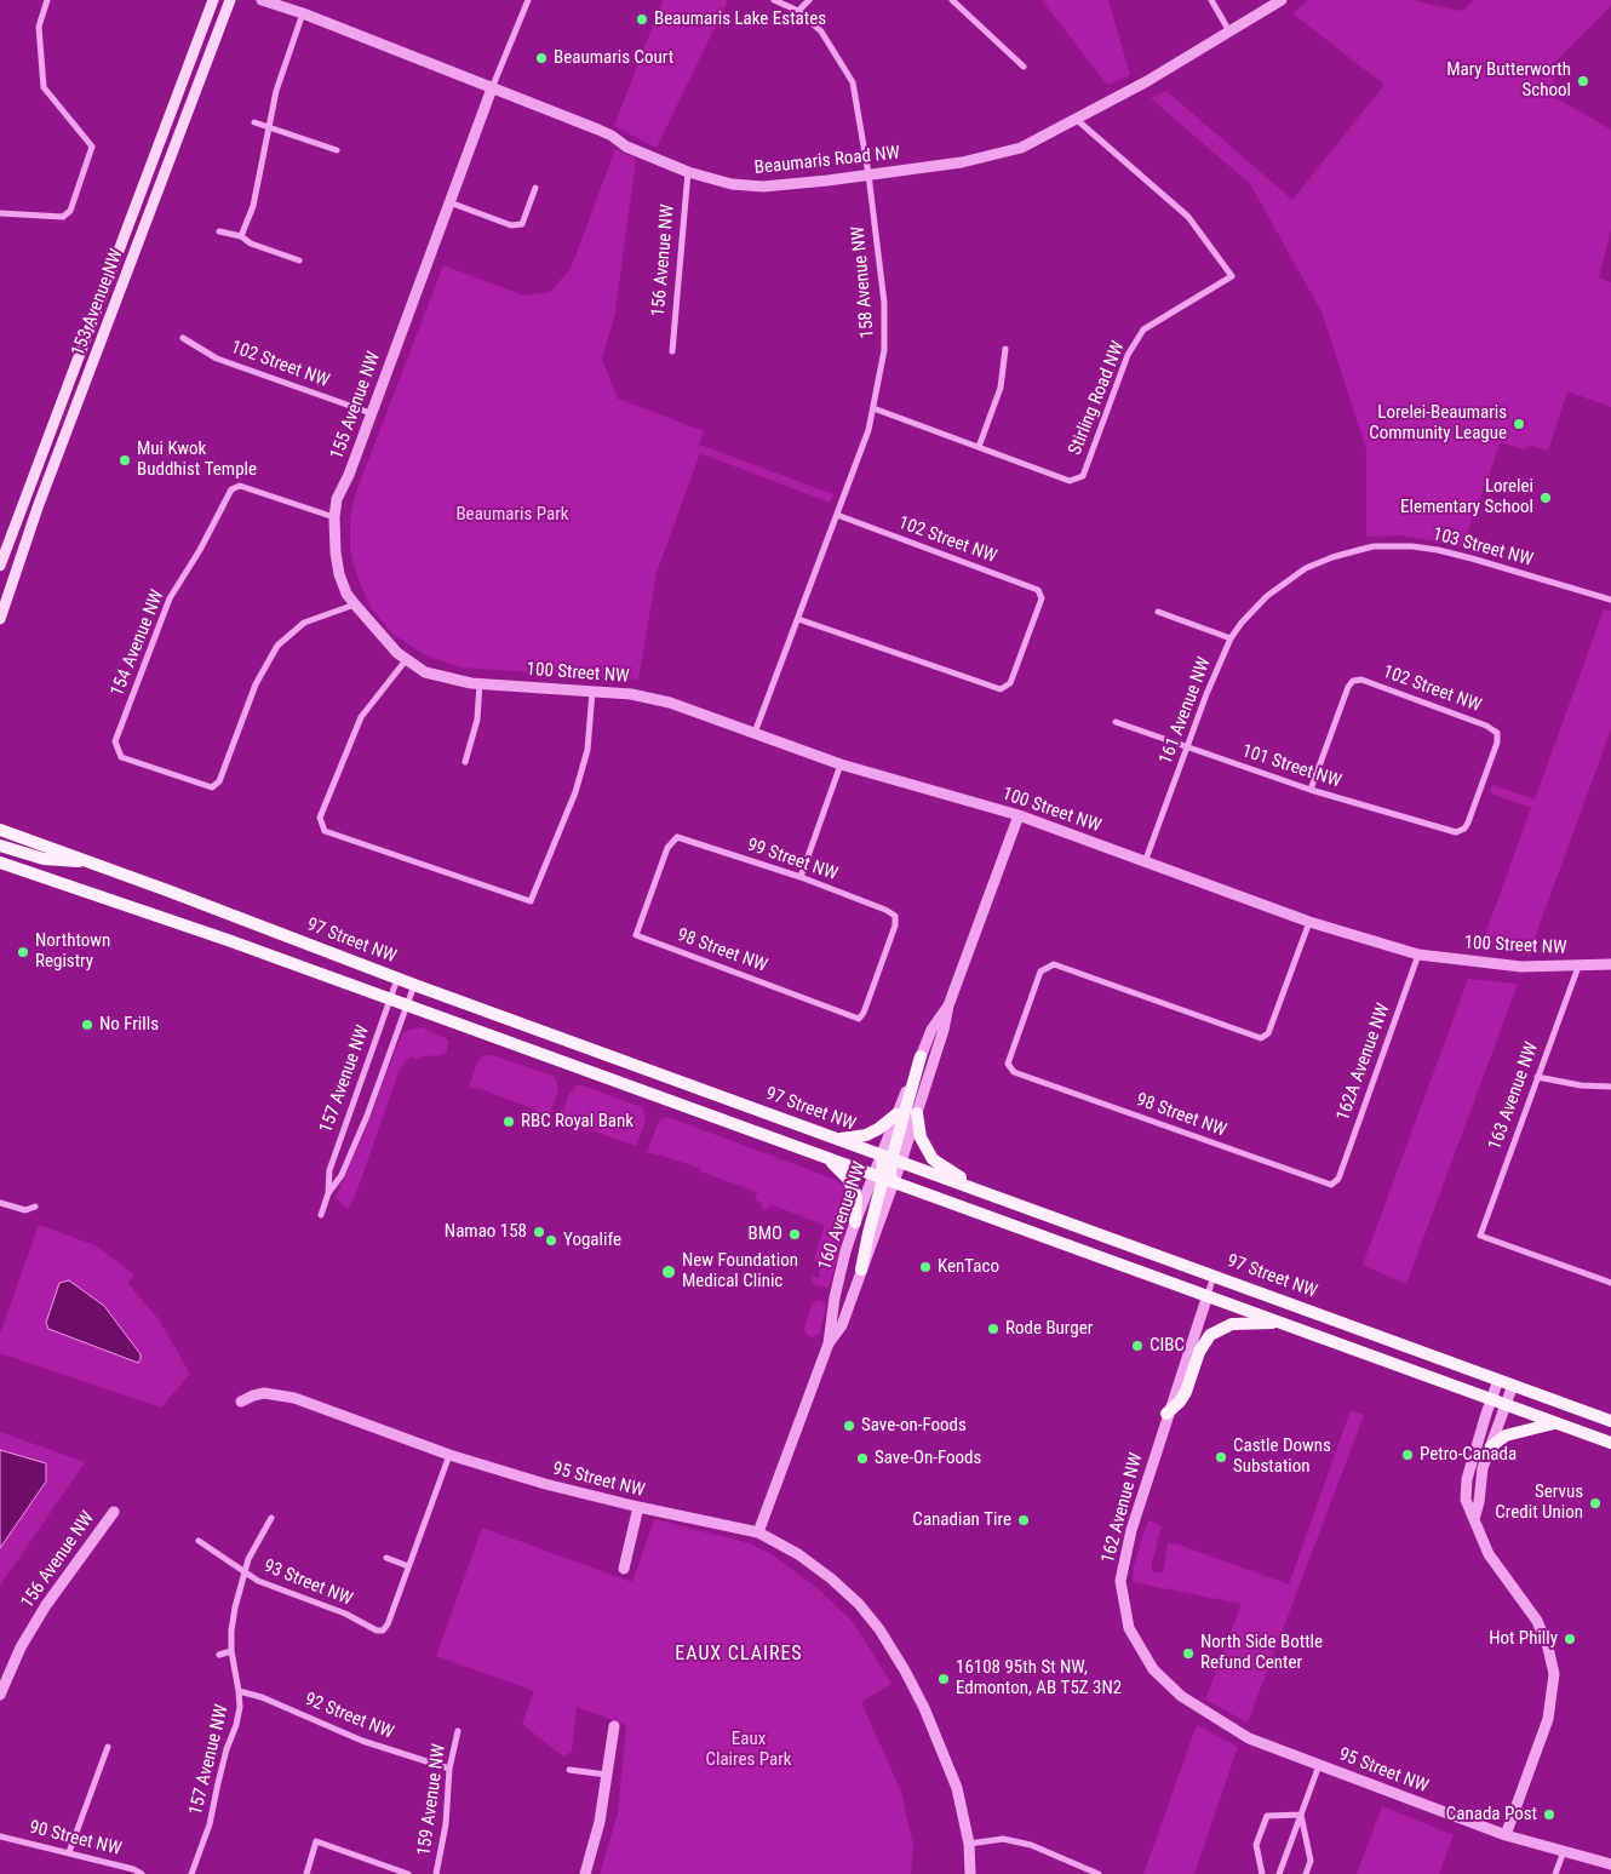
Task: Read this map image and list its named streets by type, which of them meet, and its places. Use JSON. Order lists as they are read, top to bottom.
{
  "streets": {
    "main road": ["153 Avenue NW", "97 Street NW"],
    "street": [
      "Beaumaris Road NW",
      "156 Avenue NW",
      "158 Avenue NW",
      "102 Street NW",
      "Stirling Road NW",
      "155 Avenue NW",
      "103 Street NW",
      "154 Avenue NW",
      "100 Street NW",
      "161 Avenue NW",
      "101 Street NW",
      "99 Street NW",
      "98 Street NW",
      "162A Avenue NW",
      "157 Avenue NW",
      "163 Avenue NW",
      "160 Avenue NW",
      "95 Street NW",
      "162 Avenue NW",
      "93 Street NW",
      "92 Street NW",
      "159 Avenue NW",
      "90 Street NW"
    ]
  },
  "crossings": [
    ["Beaumaris Road NW", "156 Avenue NW"],
    ["Beaumaris Road NW", "158 Avenue NW"],
    ["Beaumaris Road NW", "Stirling Road NW"],
    ["Beaumaris Road NW", "155 Avenue NW"],
    ["158 Avenue NW", "102 Street NW"],
    ["158 Avenue NW", "Stirling Road NW"],
    ["158 Avenue NW", "100 Street NW"],
    ["102 Street NW", "155 Avenue NW"],
    ["102 Street NW", "101 Street NW"],
    ["155 Avenue NW", "154 Avenue NW"],
    ["155 Avenue NW", "100 Street NW"],
    ["103 Street NW", "161 Avenue NW"],
    ["154 Avenue NW", "100 Street NW"],
    ["100 Street NW", "161 Avenue NW"],
    ["100 Street NW", "98 Street NW"],
    ["100 Street NW", "162A Avenue NW"],
    ["100 Street NW", "163 Avenue NW"],
    ["100 Street NW", "160 Avenue NW"],
    ["161 Avenue NW", "101 Street NW"],
    ["99 Street NW", "98 Street NW"],
    ["97 Street NW", "157 Avenue NW"],
    ["97 Street NW", "160 Avenue NW"],
    ["97 Street NW", "162 Avenue NW"],
    ["98 Street NW", "162A Avenue NW"],
    ["157 Avenue NW", "93 Street NW"],
    ["157 Avenue NW", "92 Street NW"],
    ["160 Avenue NW", "95 Street NW"],
    ["95 Street NW", "162 Avenue NW"],
    ["92 Street NW", "159 Avenue NW"]
  ],
  "districts": ["EAUX CLAIRES"],
  "parks": ["Beaumaris Park", "Eaux Claires Park"],
  "places": [
    "Beaumaris Lake Estates",
    "Beaumaris Court",
    "Mary Butterworth School",
    "Lorelei-Beaumaris Community League",
    "Mui Kwok Buddhist Temple",
    "Lorelei Elementary School",
    "Northtown Registry",
    "No Frills",
    "RBC Royal Bank",
    "Namao 158",
    "BMO",
    "Yogalife",
    "KenTaco",
    "New Foundation Medical Clinic",
    "Rode Burger",
    "CIBC",
    "Save-on-Foods",
    "Petro-Canada",
    "Castle Downs Substation",
    "Save-On-Foods",
    "Servus Credit Union",
    "Canadian Tire",
    "Hot Philly",
    "North Side Bottle Refund Center",
    "16108 95th St NW, Edmonton, AB T5Z 3N2",
    "Canada Post"
  ]
}
